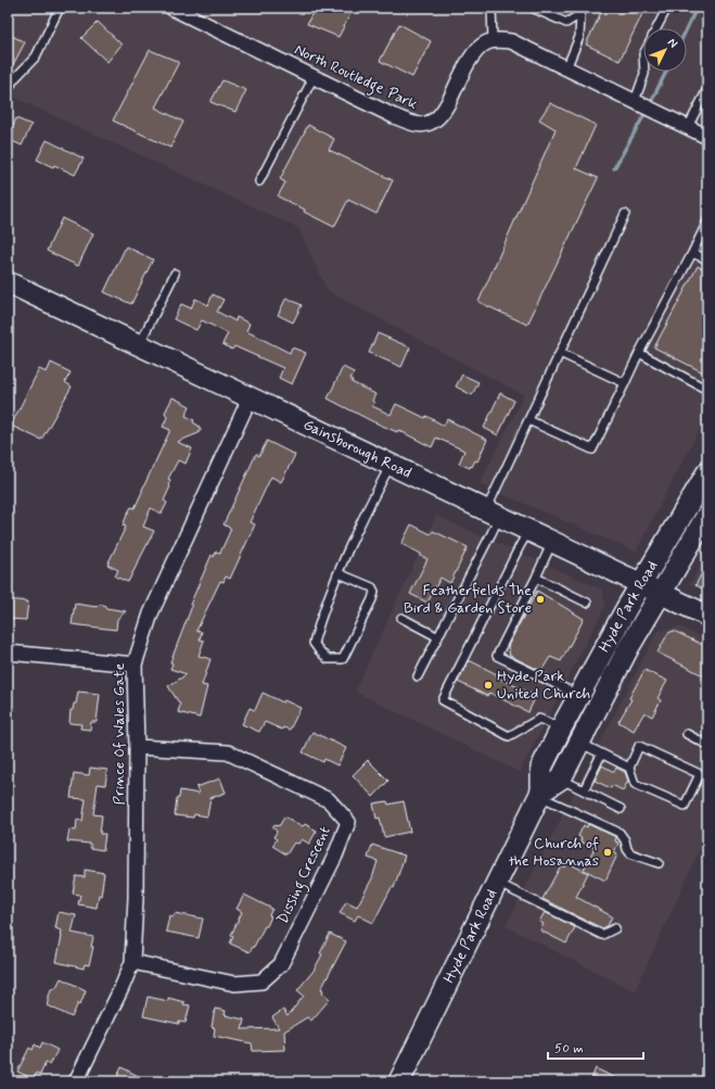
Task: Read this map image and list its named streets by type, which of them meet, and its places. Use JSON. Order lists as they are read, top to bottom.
{
  "streets": {
    "main road": ["Gainsborough Road", "Hyde Park Road"],
    "street": ["North Routledge Park", "Prince Of Wales Gate", "Dissing Crescent"]
  },
  "crossings": [
    ["Gainsborough Road", "Hyde Park Road"],
    ["Gainsborough Road", "Prince Of Wales Gate"],
    ["Prince Of Wales Gate", "Dissing Crescent"]
  ],
  "places": ["Featherfields The Bird & Garden Store", "Hyde Park United Church", "Church of the Hosannas"],
  "scale_bar": "50 m",
  "north": "top right"
}
